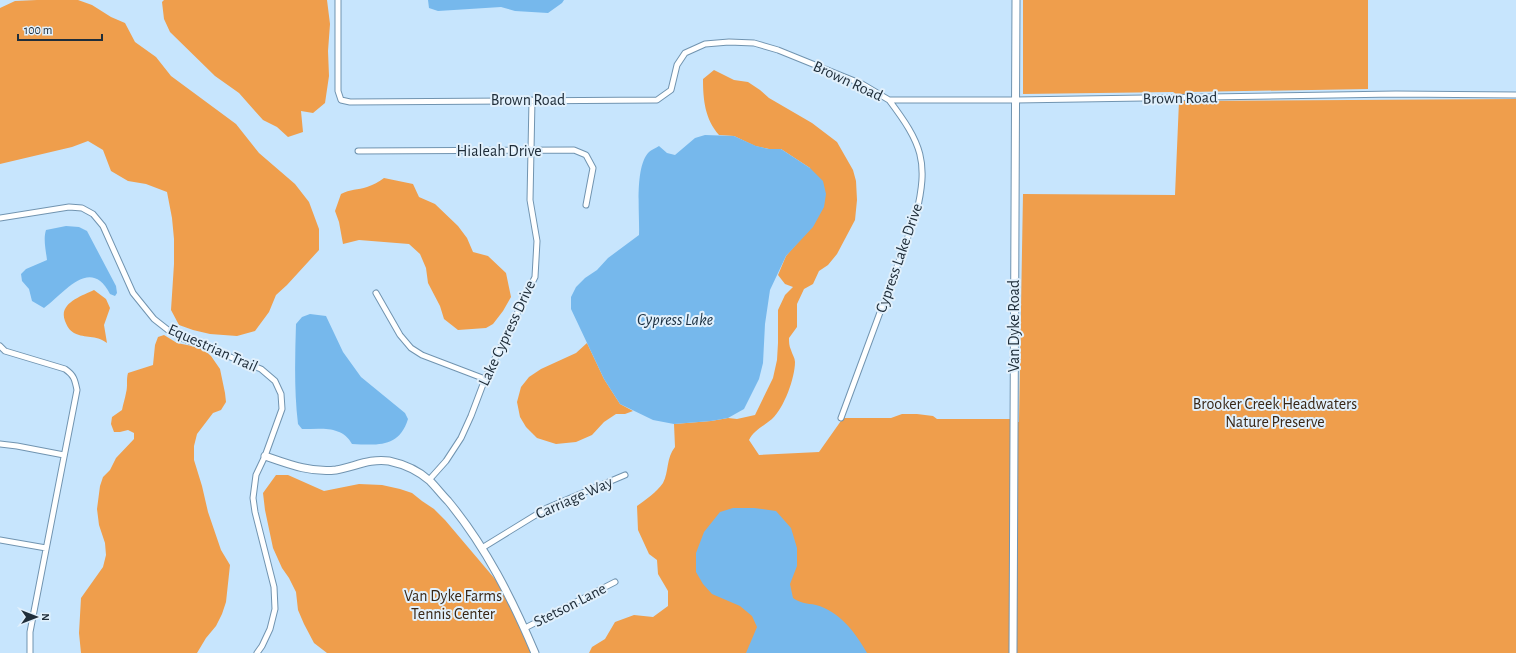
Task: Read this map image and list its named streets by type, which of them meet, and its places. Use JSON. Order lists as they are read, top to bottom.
{
  "streets": {
    "main road": ["Van Dyke Road"],
    "street": [
      "Brown Road",
      "Hialeah Drive",
      "Cypress Lake Drive",
      "Lake Cypress Drive",
      "Equestrian Trail",
      "Carriage Way",
      "Stetson Lane"
    ]
  },
  "crossings": [
    ["Brown Road", "Cypress Lake Drive"],
    ["Brown Road", "Van Dyke Road"],
    ["Brown Road", "Lake Cypress Drive"],
    ["Hialeah Drive", "Lake Cypress Drive"]
  ],
  "water": ["Cypress Lake"],
  "parks": ["Brooker Creek Headwaters Nature Preserve", "Van Dyke Farms Tennis Center"],
  "scale_bar": "100 m",
  "north": "right"
}
